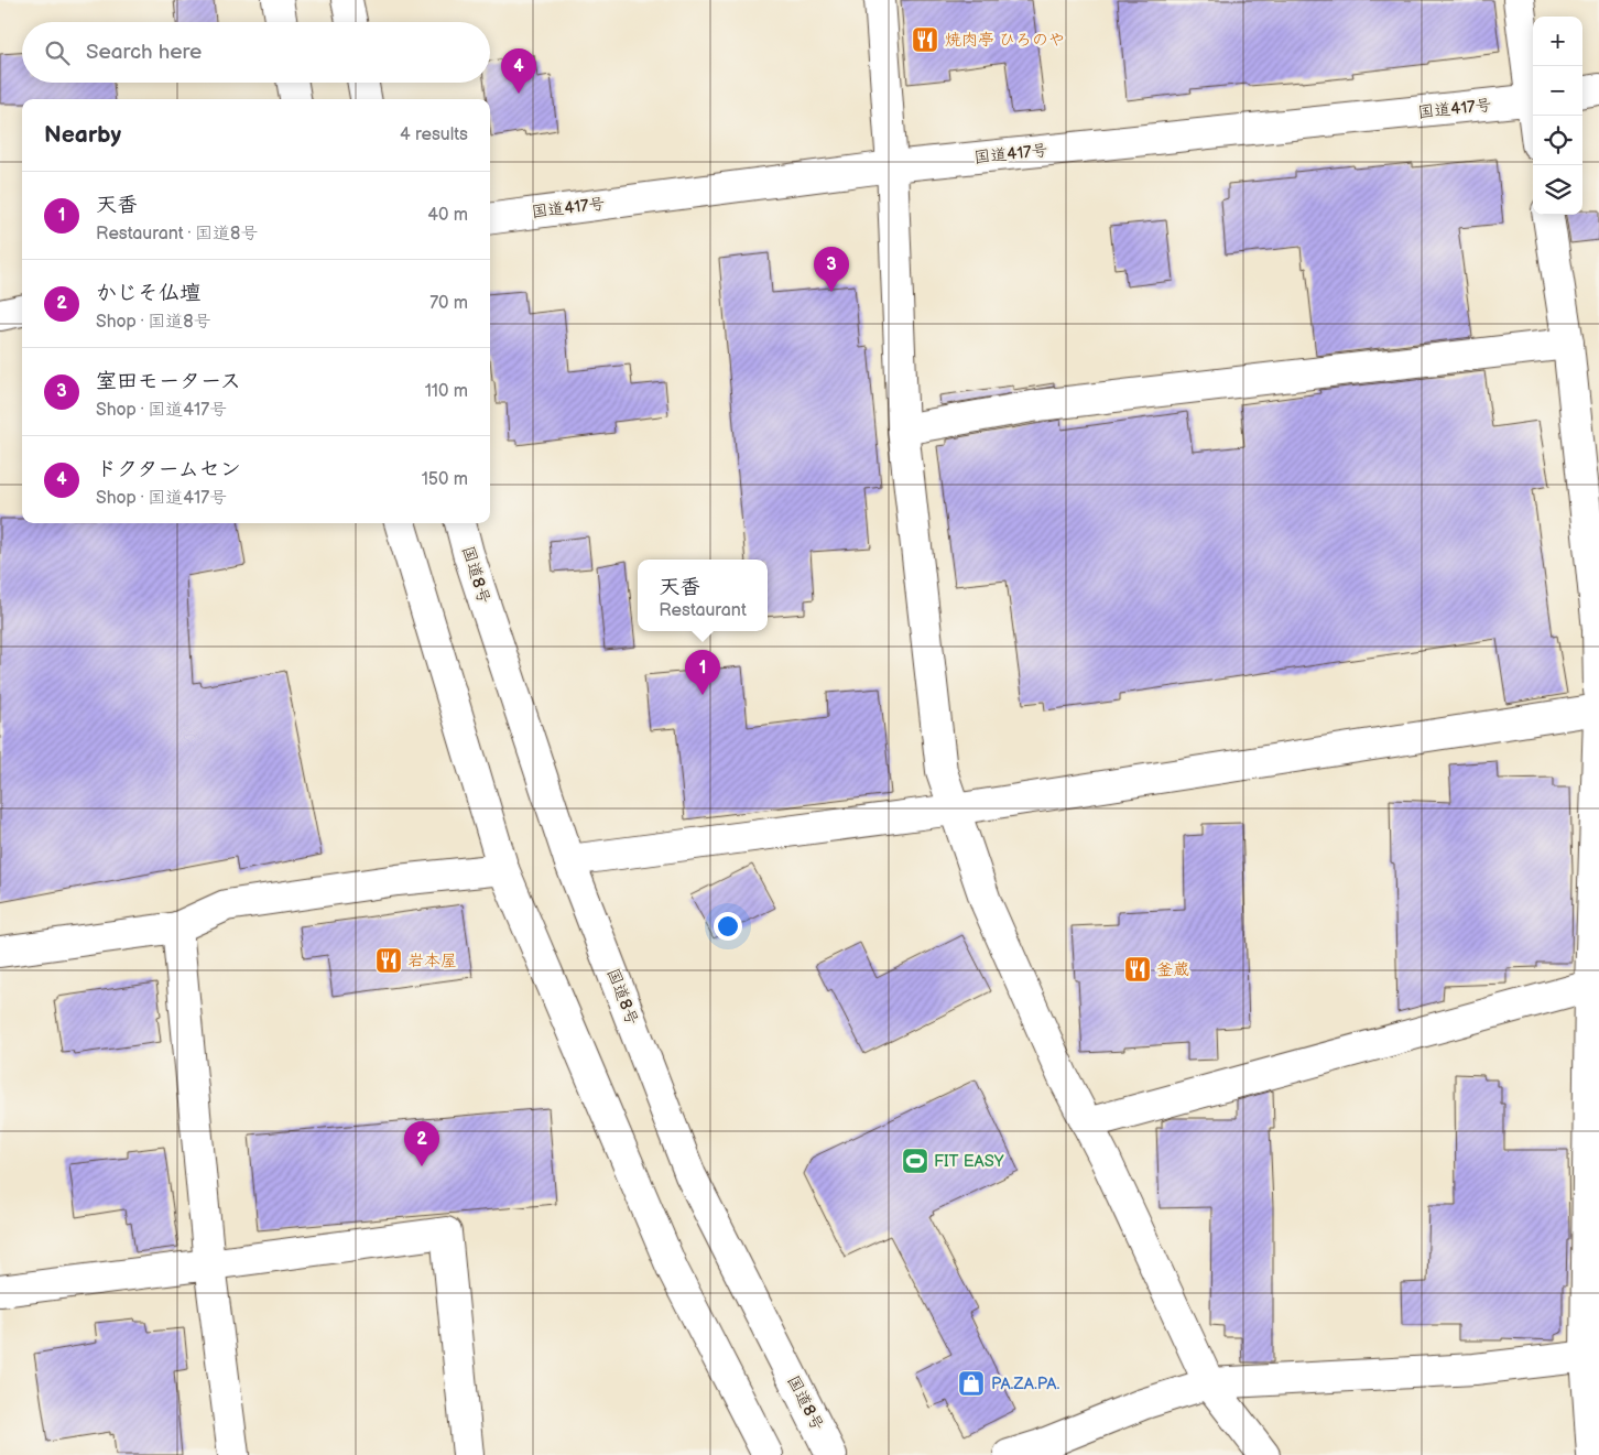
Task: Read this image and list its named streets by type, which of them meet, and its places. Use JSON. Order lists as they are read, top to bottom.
{
  "streets": {
    "main road": ["国道417号", "国道8号"]
  },
  "places": {
    "restaurant": ["焼肉亭 ひろのや", "岩本屋", "釜蔵"],
    "sports": ["FIT EASY"],
    "shop": ["PA.ZA.PA."]
  },
  "page": {
    "map_buttons": ["+", "−"],
    "search": "Search here",
    "pins": [
      "4",
      "3",
      "1",
      "2"
    ],
    "heading": ["Nearby", "4 results"],
    "list": [
      {
        "mark": "1",
        "name": "天香",
        "note": "Restaurant · 国道8号",
        "value": "40 m"
      },
      {
        "mark": "2",
        "name": "かじそ仏壇",
        "note": "Shop · 国道8号",
        "value": "70 m"
      },
      {
        "mark": "3",
        "name": "室田モータース",
        "note": "Shop · 国道417号",
        "value": "110 m"
      },
      {
        "mark": "4",
        "name": "ドクタームセン",
        "note": "Shop · 国道417号",
        "value": "150 m"
      }
    ],
    "popup": ["天香", "Restaurant"]
  }
}
